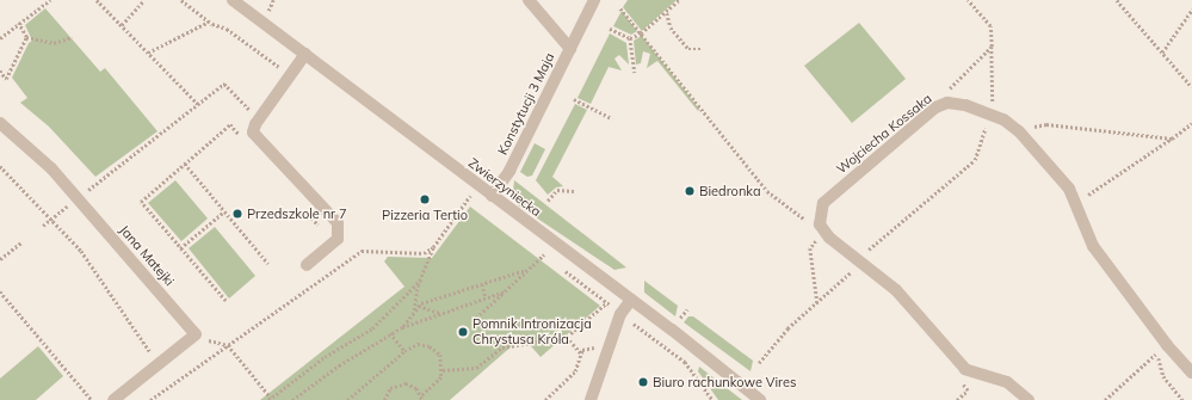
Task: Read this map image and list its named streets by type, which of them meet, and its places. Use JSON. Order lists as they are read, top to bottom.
{
  "streets": {
    "street": [
      "Konstytucji 3 Maja",
      "Wojciecha Kossaka",
      "Zwierzyniecka",
      "Jana Matejki"
    ]
  },
  "crossings": [
    ["Konstytucji 3 Maja", "Zwierzyniecka"]
  ],
  "places": [
    "Biedronka",
    "Pizzeria Tertio",
    "Przedszkole nr 7",
    "Pomnik Intronizacja Chrystusa Króla",
    "Biuro rachunkowe Vires"
  ]
}
